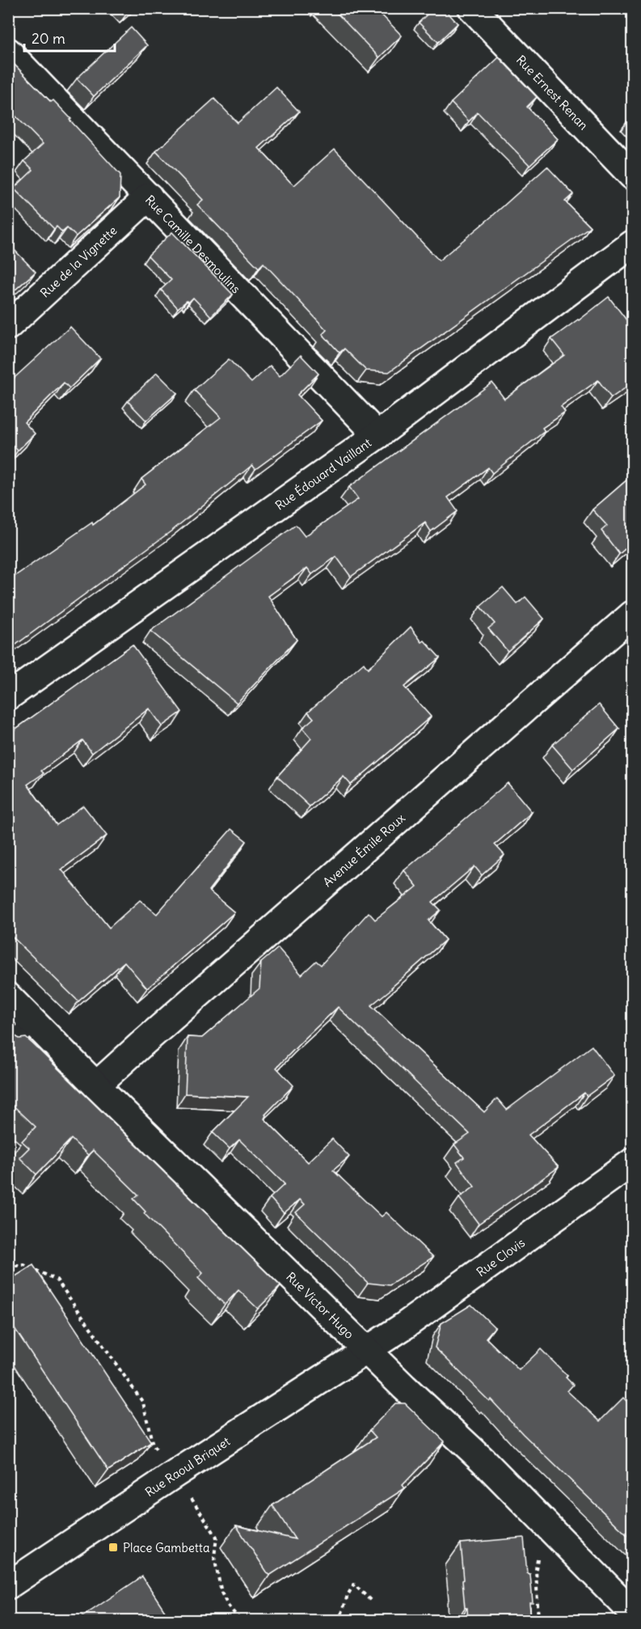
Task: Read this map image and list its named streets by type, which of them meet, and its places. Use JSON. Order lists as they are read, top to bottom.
{
  "streets": {
    "street": [
      "Rue Ernest Renan",
      "Rue Camille Desmoulins",
      "Rue de la Vignette",
      "Rue Édouard Vaillant",
      "Avenue Émile Roux",
      "Rue Clovis",
      "Rue Victor Hugo",
      "Rue Raoul Briquet"
    ]
  },
  "crossings": [
    ["Rue Camille Desmoulins", "Rue de la Vignette"],
    ["Rue Camille Desmoulins", "Rue Édouard Vaillant"],
    ["Avenue Émile Roux", "Rue Victor Hugo"],
    ["Rue Clovis", "Rue Victor Hugo"],
    ["Rue Clovis", "Rue Raoul Briquet"],
    ["Rue Victor Hugo", "Rue Raoul Briquet"]
  ],
  "places": {
    "transit": ["Place Gambetta"]
  },
  "scale_bar": "20 m"
}
